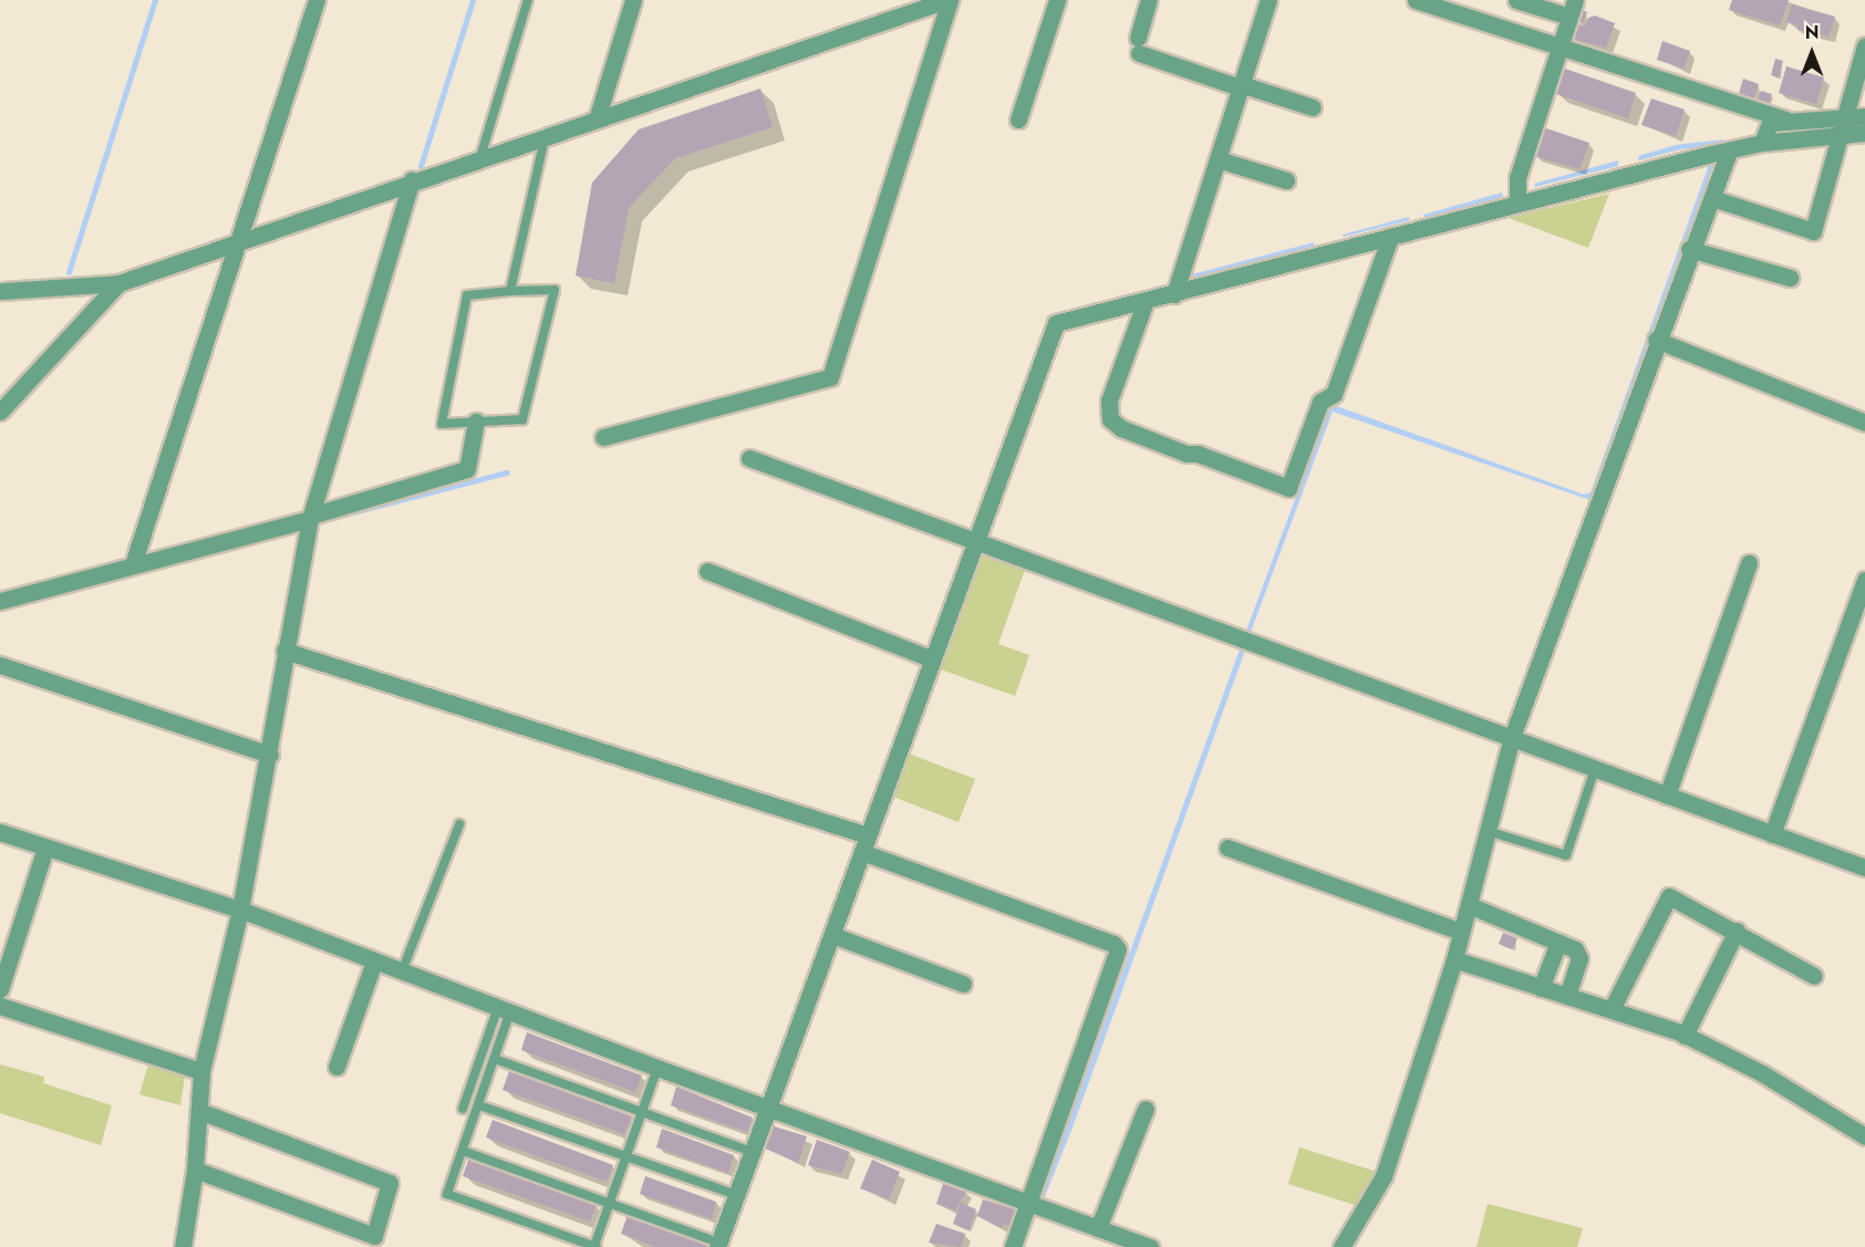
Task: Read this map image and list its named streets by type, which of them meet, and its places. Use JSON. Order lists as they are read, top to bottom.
{
  "north": "top"
}
